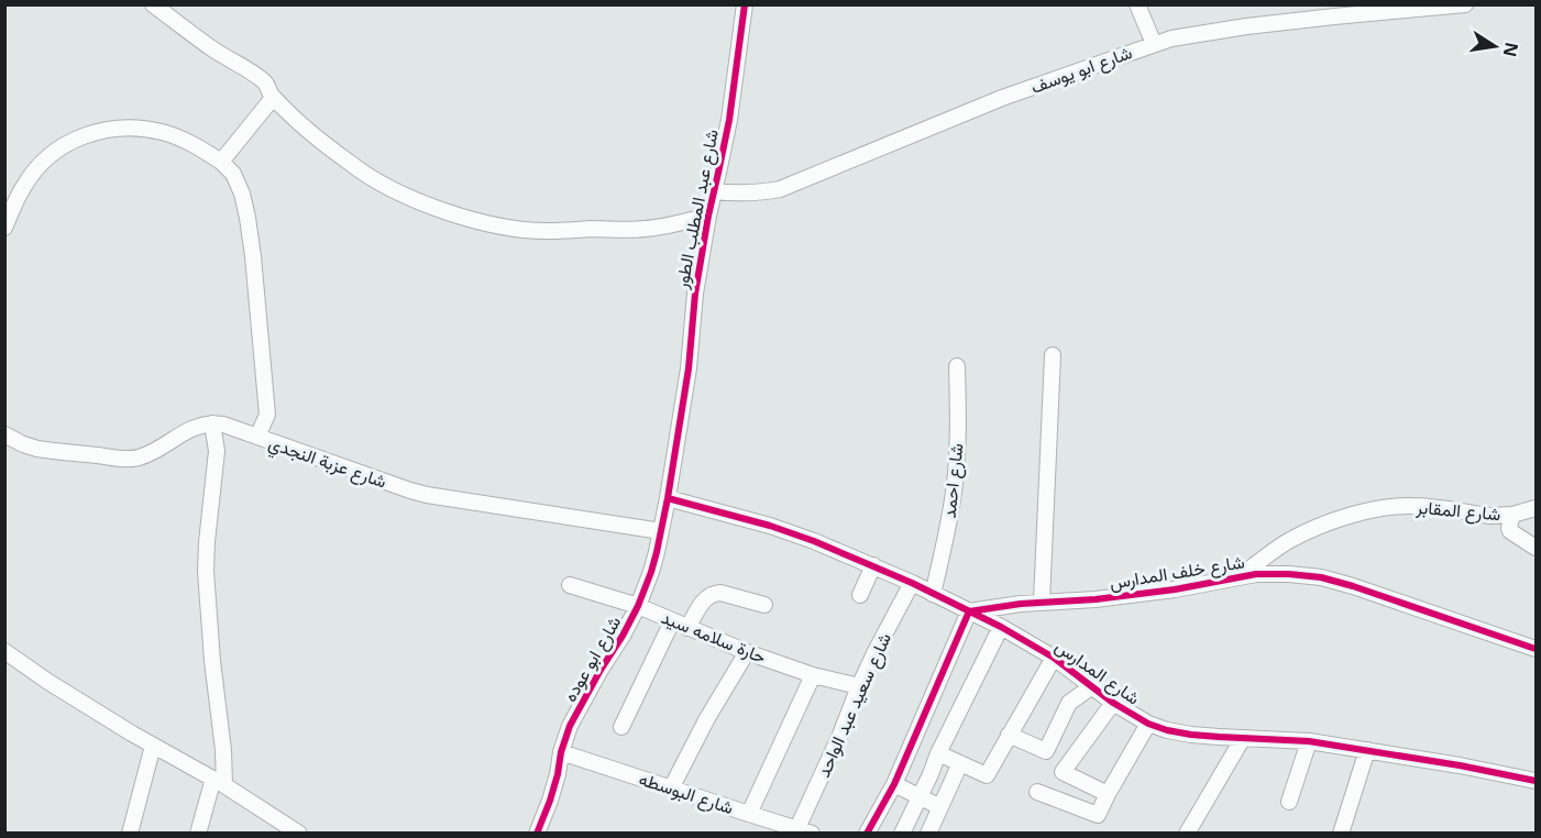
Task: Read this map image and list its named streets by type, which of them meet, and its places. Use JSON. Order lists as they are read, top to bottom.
{
  "streets": {
    "street": [
      "شارع ابو يوسف",
      "شارع عبد المطلب الطور",
      "شارع عزبة النجدي",
      "شارع احمد",
      "شارع المقابر",
      "شارع خلف المدارس",
      "حارة سلامه سيد",
      "شارع ابو عوده",
      "شارع المدارس",
      "شارع سعيد عبد الواحد",
      "شارع البوسطه"
    ]
  },
  "crossings": [
    ["شارع ابو يوسف", "شارع عبد المطلب الطور"],
    ["شارع عبد المطلب الطور", "شارع ابو عوده"],
    ["شارع عبد المطلب الطور", "شارع المدارس"],
    ["شارع عزبة النجدي", "شارع ابو عوده"],
    ["شارع احمد", "شارع المدارس"],
    ["شارع المقابر", "شارع خلف المدارس"],
    ["شارع خلف المدارس", "شارع المدارس"],
    ["حارة سلامه سيد", "شارع ابو عوده"],
    ["حارة سلامه سيد", "شارع سعيد عبد الواحد"],
    ["شارع ابو عوده", "شارع المدارس"],
    ["شارع ابو عوده", "شارع البوسطه"],
    ["شارع المدارس", "شارع سعيد عبد الواحد"],
    ["شارع سعيد عبد الواحد", "شارع البوسطه"]
  ],
  "north": "right"
}
